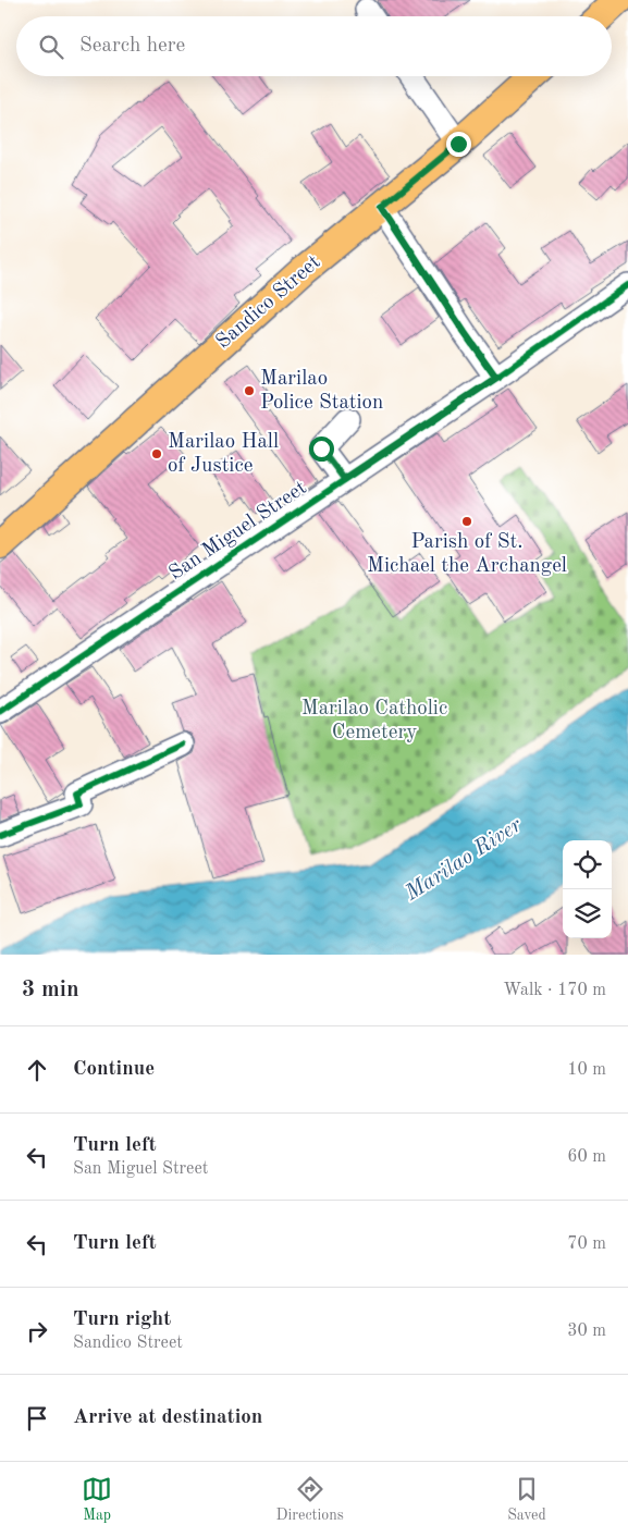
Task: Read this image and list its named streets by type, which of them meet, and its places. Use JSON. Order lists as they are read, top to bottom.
{
  "streets": {
    "main road": ["Sandico Street"],
    "street": ["San Miguel Street"]
  },
  "water": ["Marilao River"],
  "parks": ["Marilao Catholic Cemetery"],
  "places": ["Marilao Police Station", "Marilao Hall of Justice", "Parish of St. Michael the Archangel"],
  "page": {
    "search": "Search here",
    "heading": ["3 min", "Walk · 170 m"],
    "list": [
      ["Continue", "10 m"],
      ["Turn left", "San Miguel Street", "60 m"],
      ["Turn left", "70 m"],
      ["Turn right", "Sandico Street", "30 m"],
      "Arrive at destination"
    ],
    "nav": ["Map", "Directions", "Saved"]
  }
}
